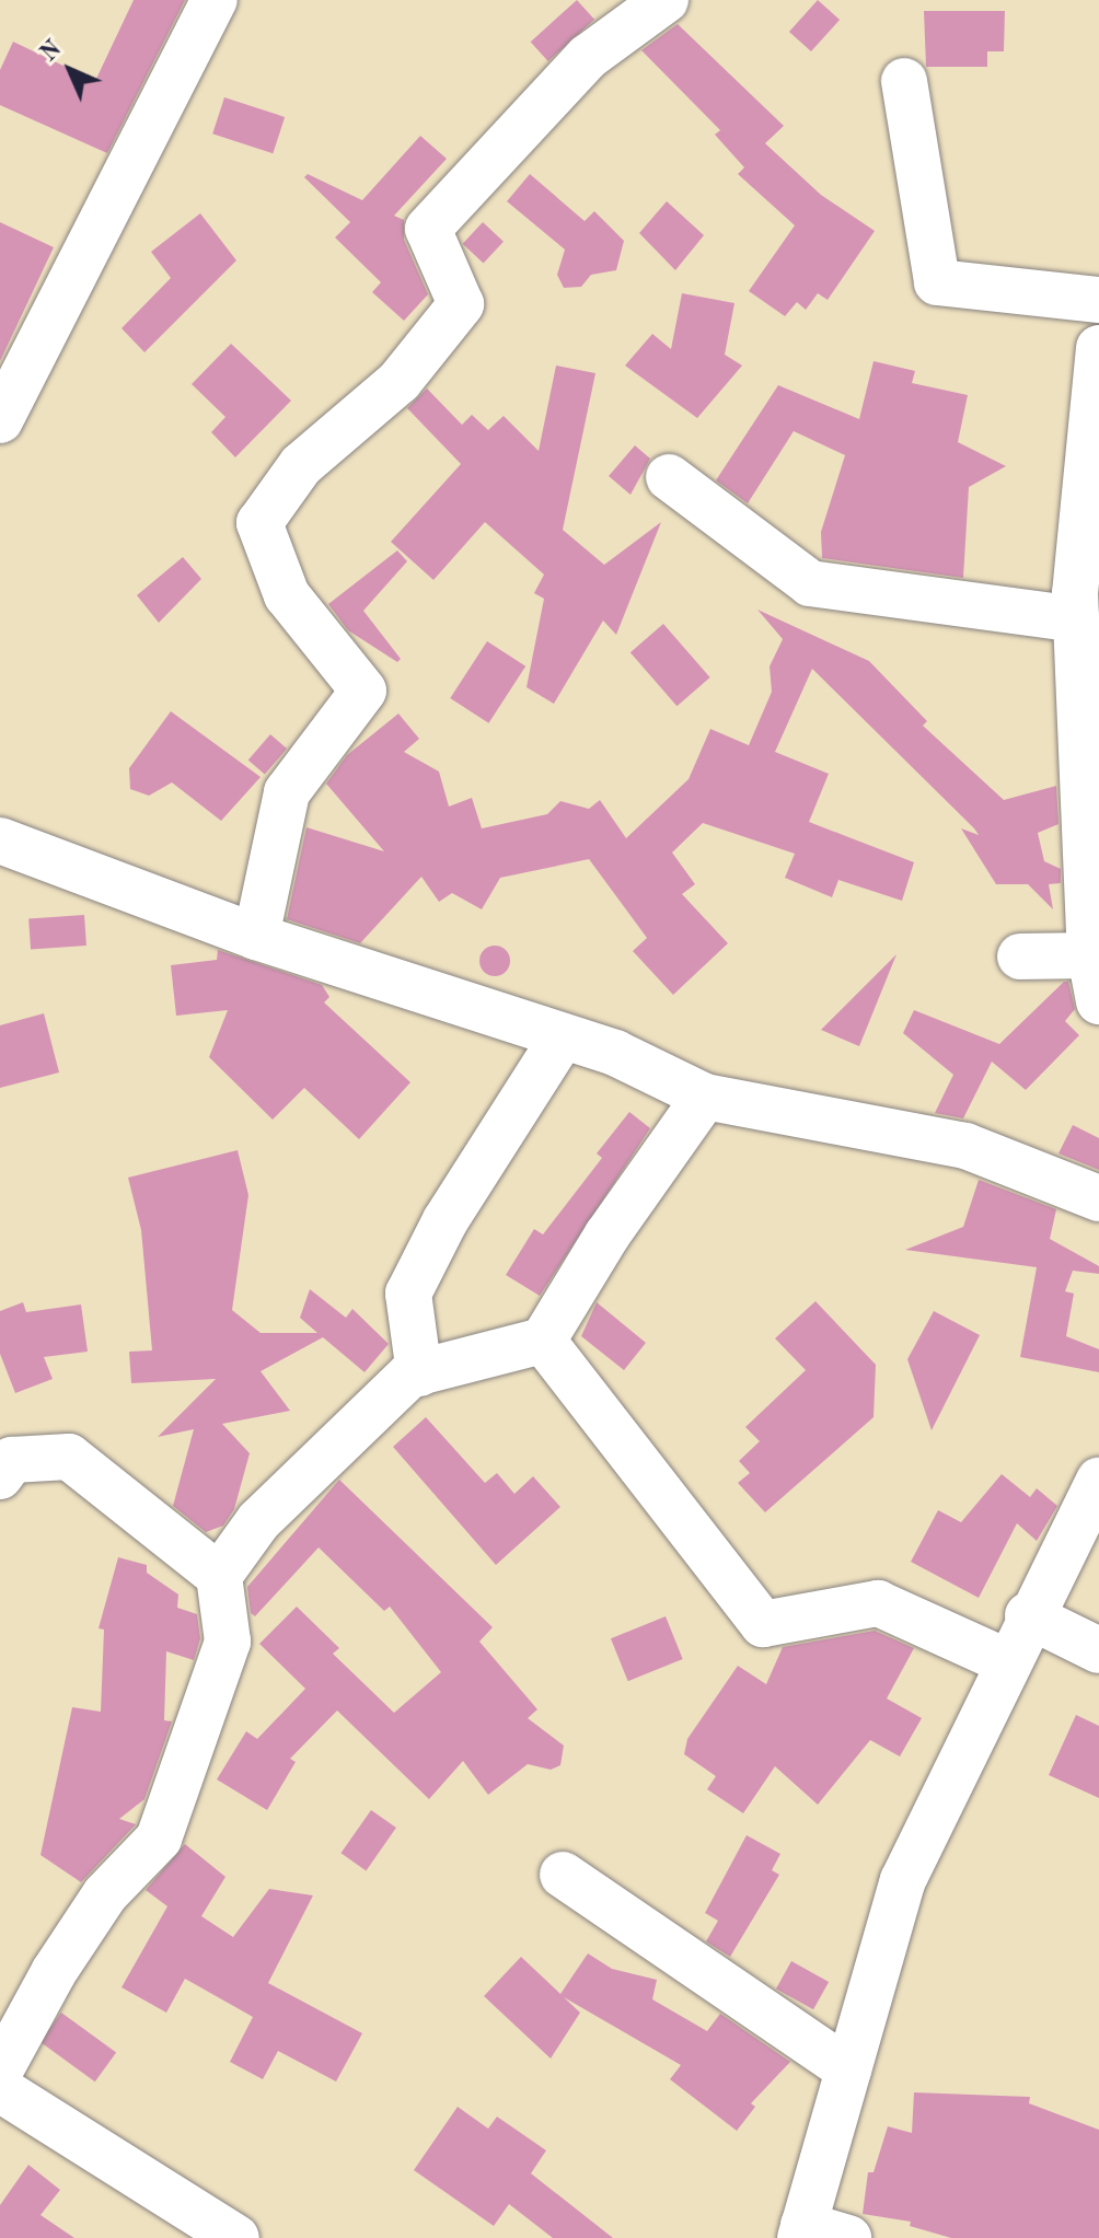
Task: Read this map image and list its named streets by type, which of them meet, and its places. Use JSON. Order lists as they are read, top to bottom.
{
  "north": "top left"
}
